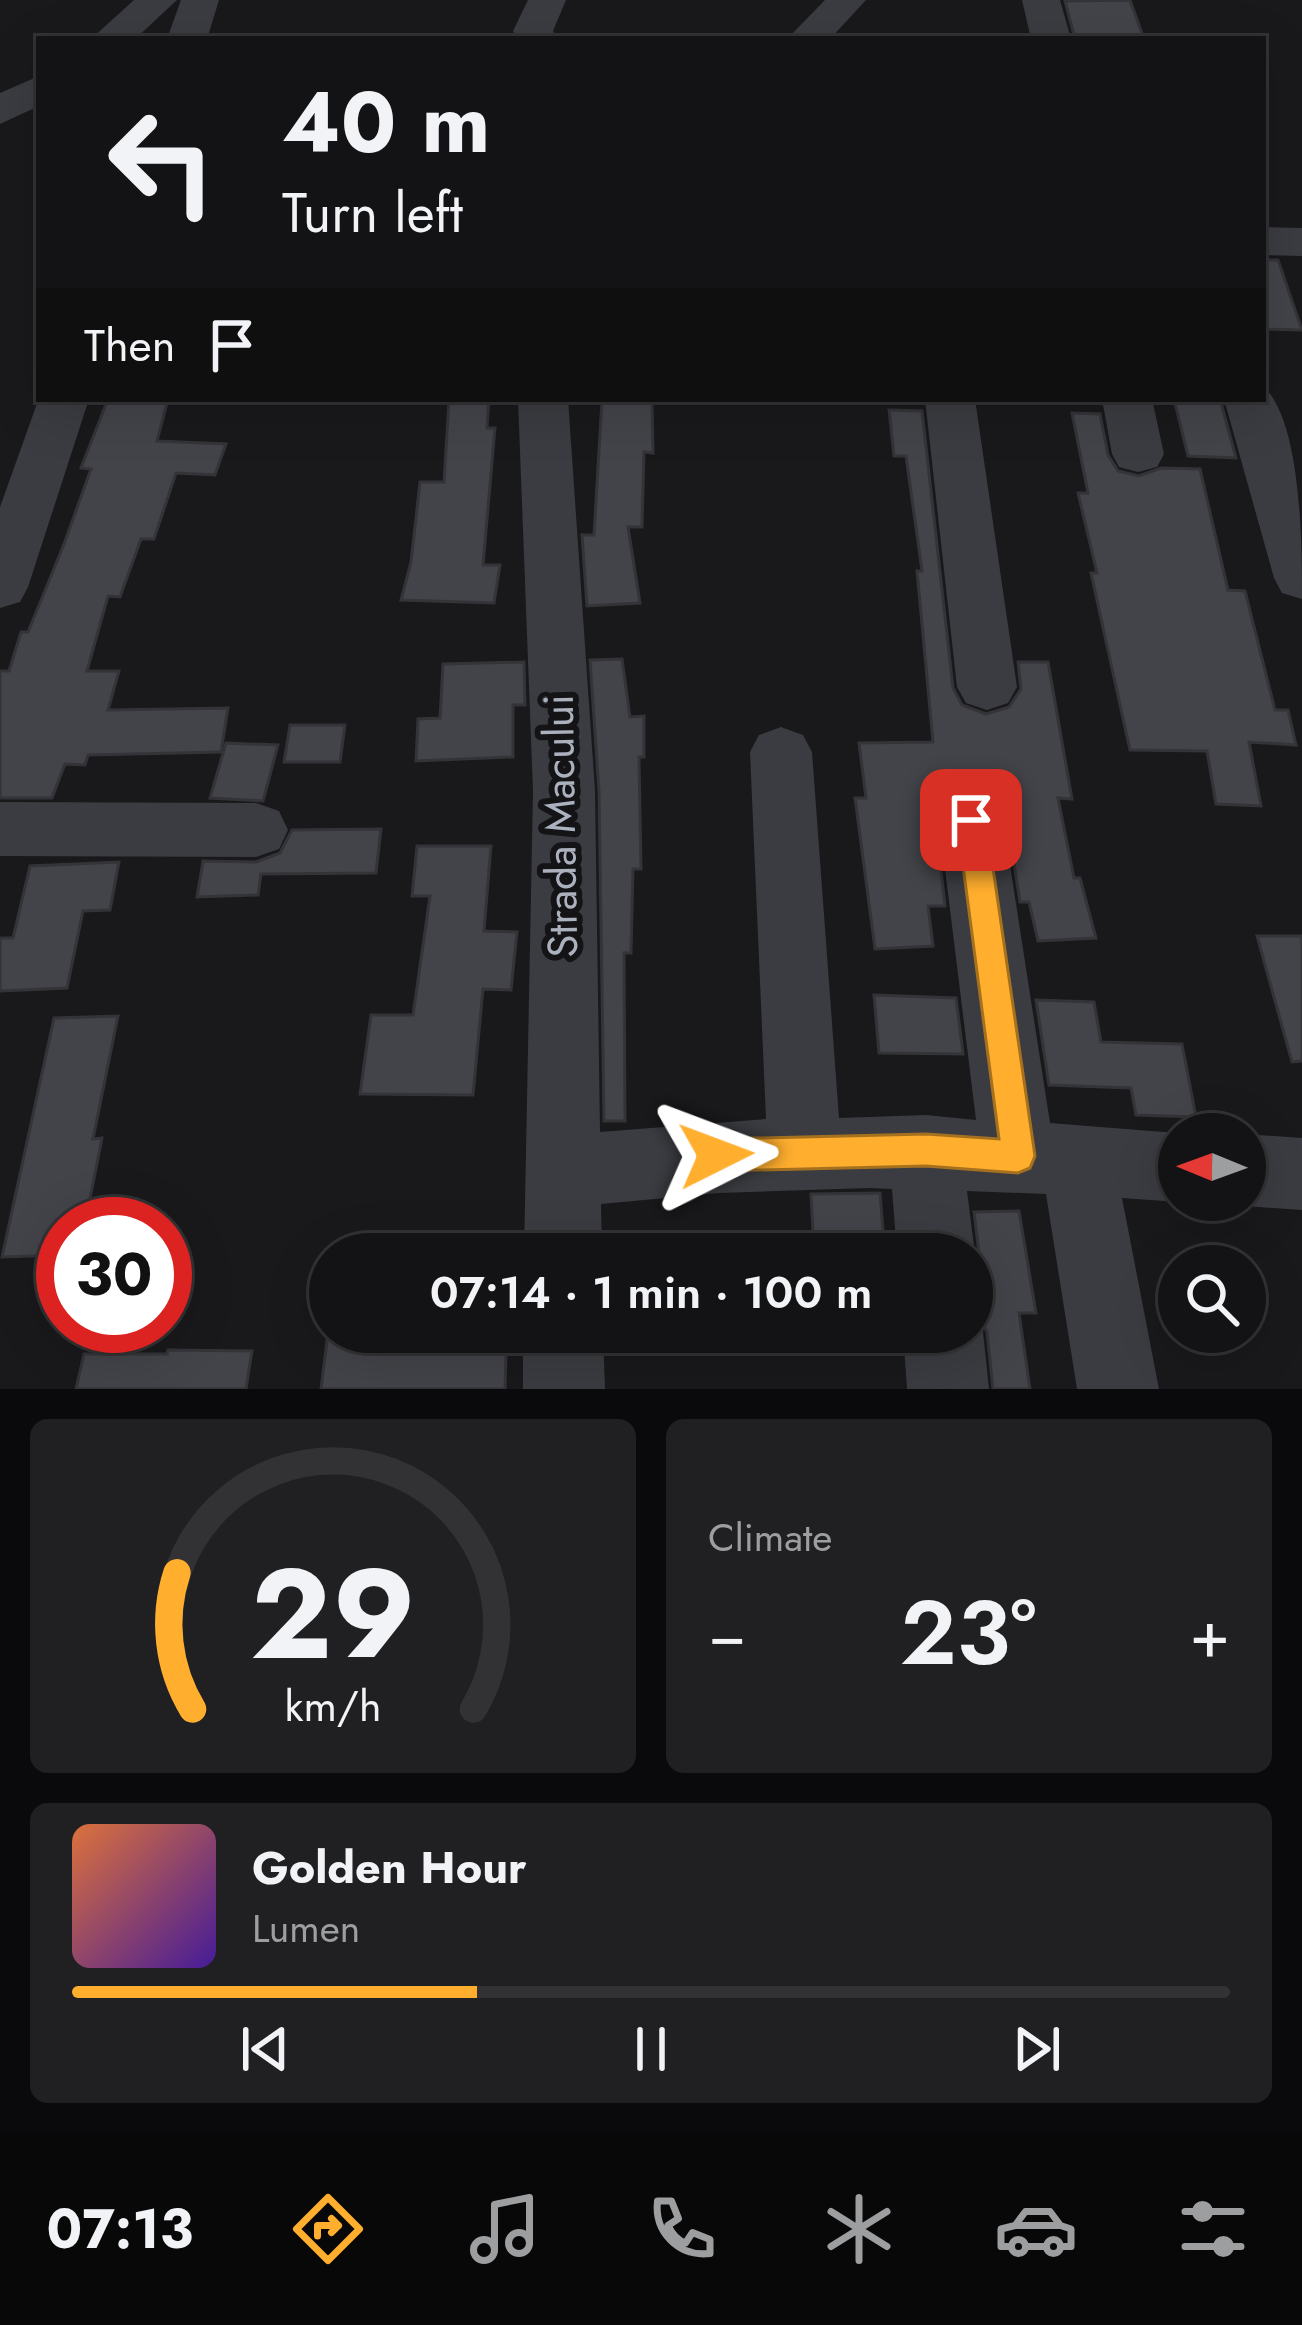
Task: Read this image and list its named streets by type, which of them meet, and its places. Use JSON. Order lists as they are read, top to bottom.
{
  "streets": {
    "street": ["Strada Macului"]
  },
  "north": "left",
  "page": {
    "turn": ["40 m", "Turn left"],
    "then": "Then",
    "limit": "30",
    "trip": "07:14 · 1 min · 100 m",
    "tile": "Climate",
    "heat": ["−", "23°", "+"],
    "song": ["Golden Hour", "Lumen"],
    "tabs": "07:13",
    "gauge": ["29", "km/h"]
  }
}
